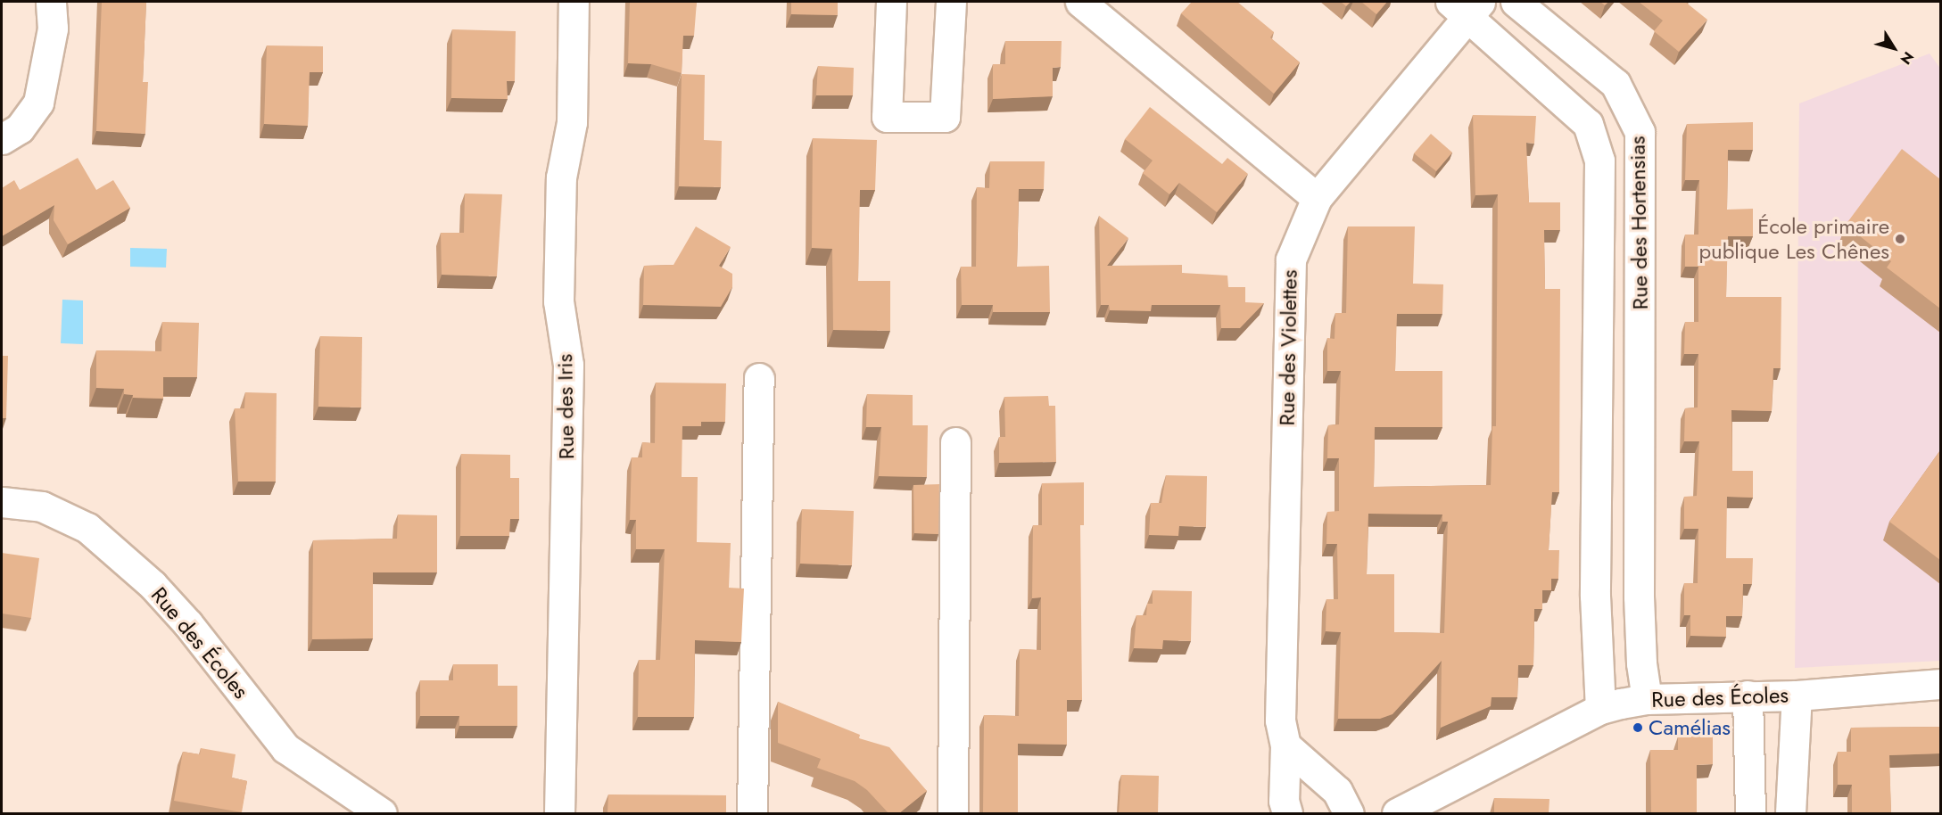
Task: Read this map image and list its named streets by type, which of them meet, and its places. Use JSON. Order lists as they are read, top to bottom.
{
  "streets": {
    "street": [
      "Rue des Hortensias",
      "Rue des Violettes",
      "Rue des Iris",
      "Rue des Écoles"
    ]
  },
  "crossings": [
    ["Rue des Hortensias", "Rue des Violettes"],
    ["Rue des Hortensias", "Rue des Écoles"]
  ],
  "places": ["École primaire publique Les Chênes", "Camélias"],
  "north": "bottom right"
}
